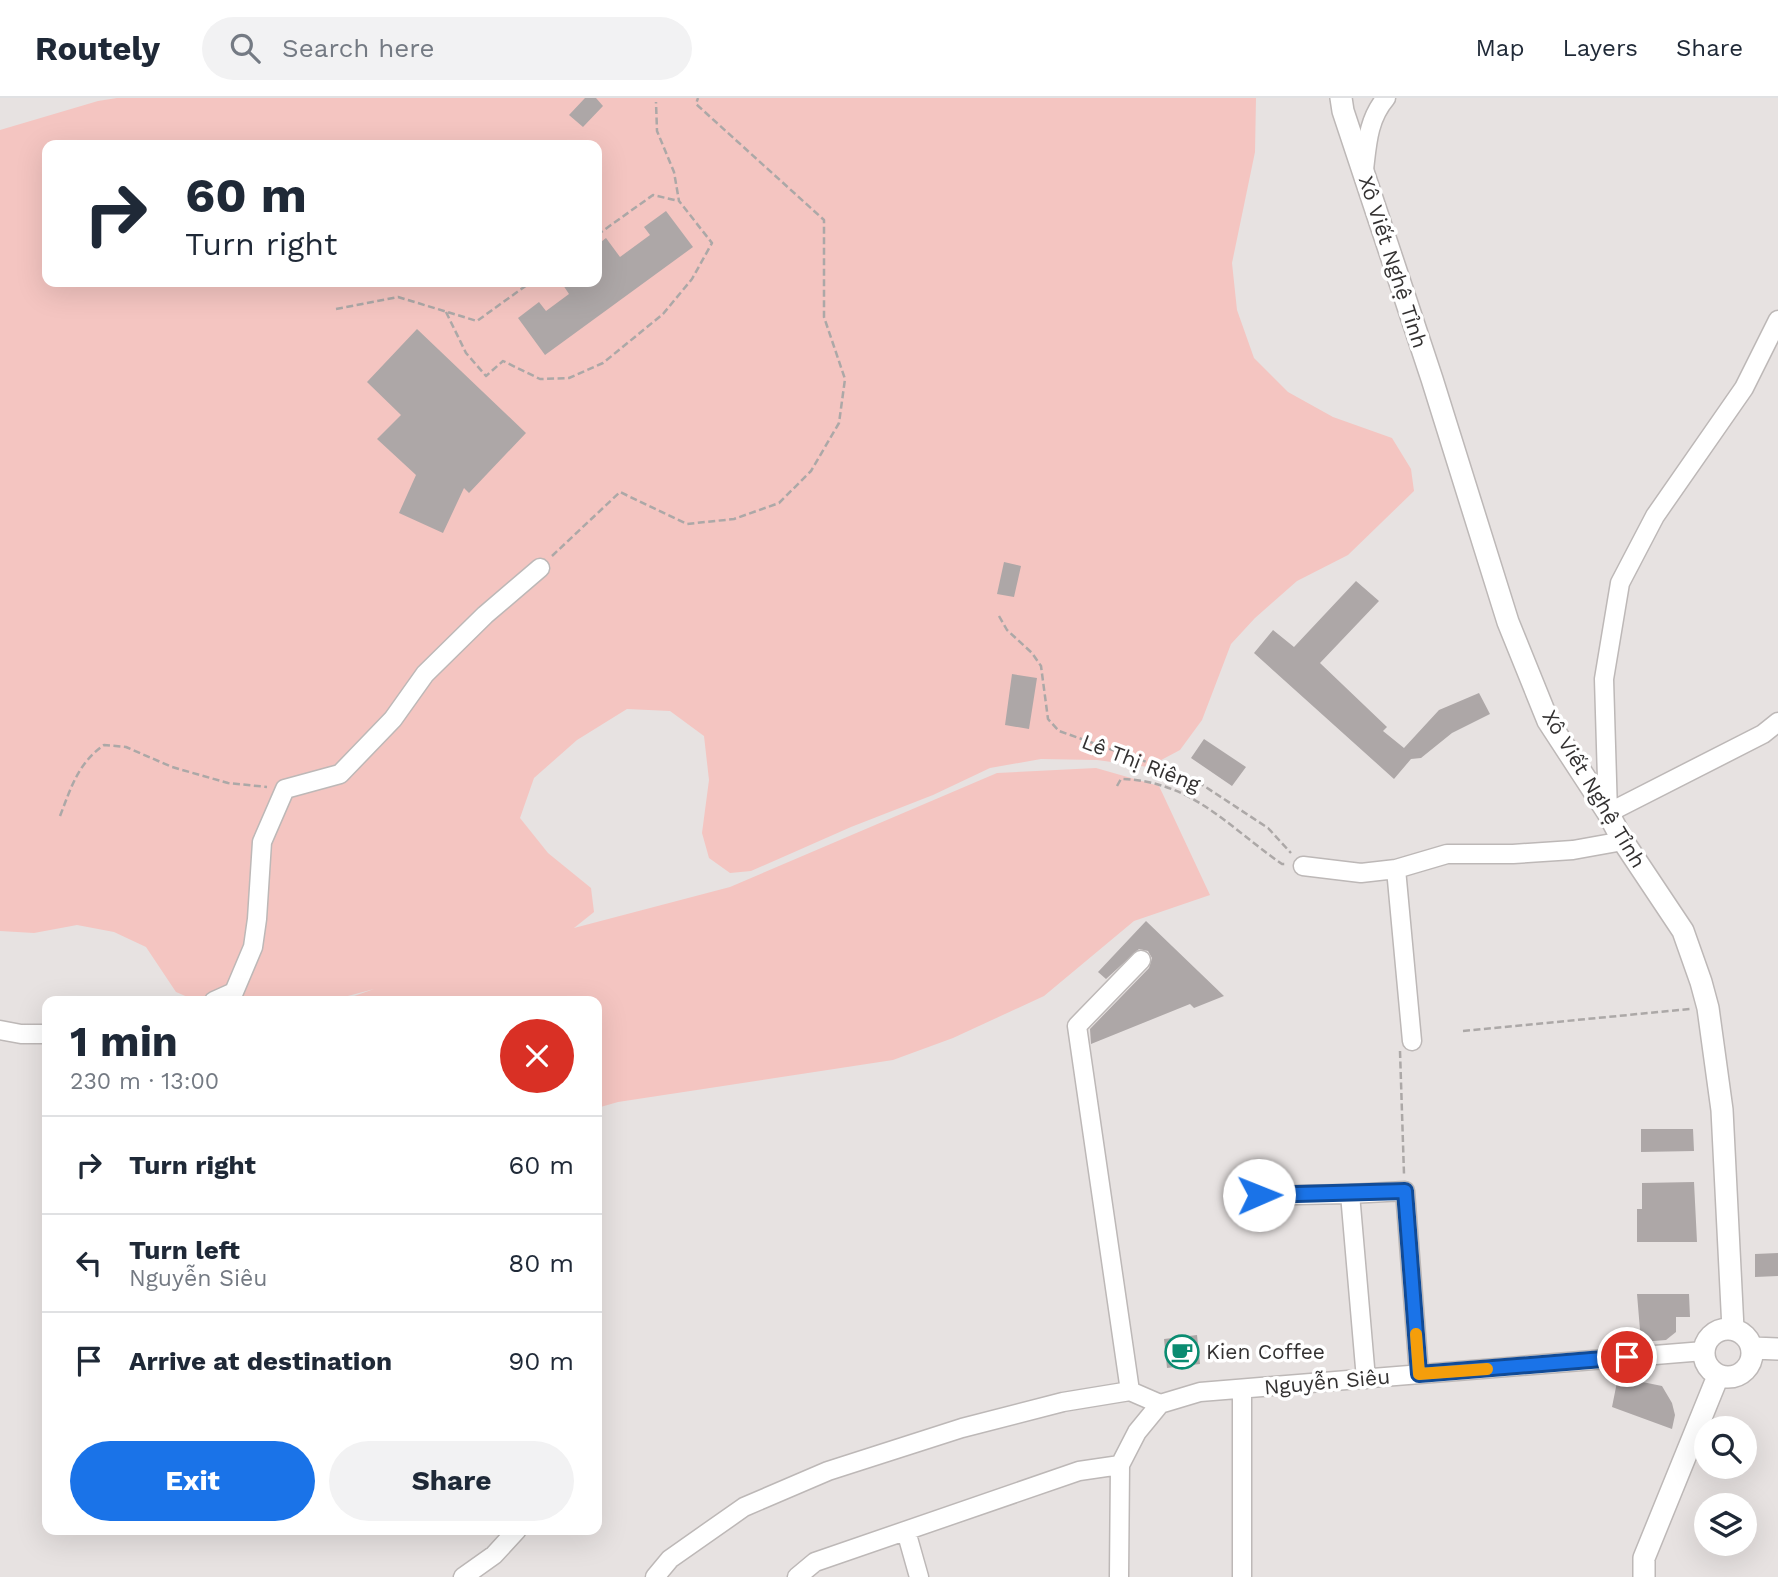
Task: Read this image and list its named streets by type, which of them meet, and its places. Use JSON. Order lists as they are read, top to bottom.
{
  "streets": {
    "main road": ["Xô Viết Nghệ Tỉnh"],
    "street": ["Nguyễn Siêu"],
    "path": ["Lê Thị Riêng"]
  },
  "places": {
    "cafe": ["Kien Coffee"]
  },
  "page": {
    "header": "Routely",
    "search": "Search here",
    "nav": ["Map", "Layers", "Share"],
    "turn": ["60 m", "Turn right"],
    "heading": ["1 min", "230 m · 13:00"],
    "list": [
      {
        "name": "Turn right",
        "value": "60 m"
      },
      {
        "name": "Turn left",
        "note": "Nguyễn Siêu",
        "value": "80 m"
      },
      {
        "name": "Arrive at destination",
        "value": "90 m"
      }
    ],
    "buttons": ["Exit", "Share"]
  }
}
